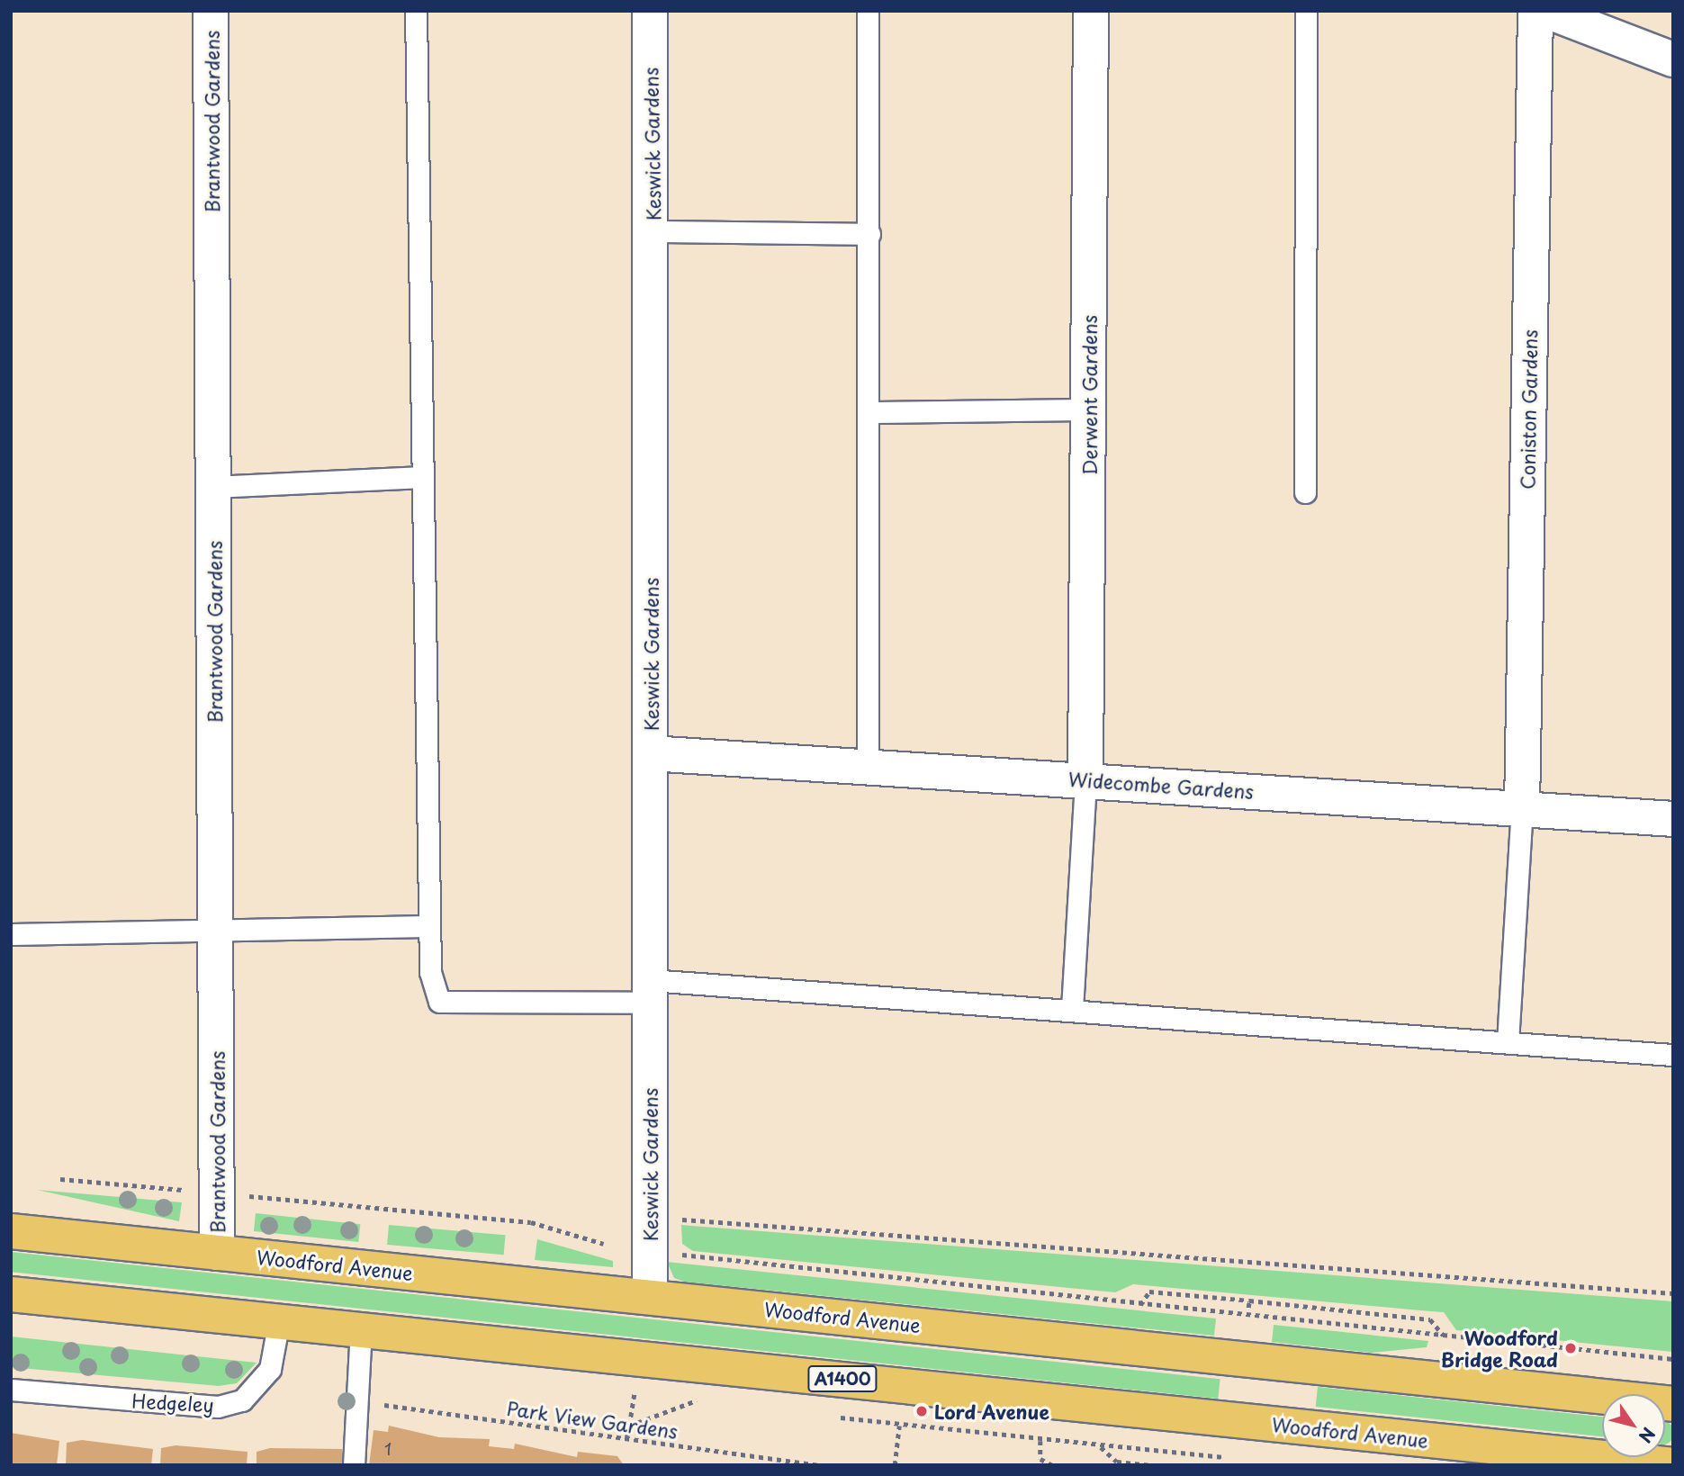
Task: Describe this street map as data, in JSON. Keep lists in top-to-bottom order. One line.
{"streets":{"highway":["Woodford Avenue","A1400"],"street":["Brantwood Gardens","Keswick Gardens","Derwent Gardens","Coniston Gardens","Widecombe Gardens"],"lane":["Hedgeley"],"path":["Park View Gardens"]},"crossings":[["Brantwood Gardens","Woodford Avenue"],["Keswick Gardens","Widecombe Gardens"],["Keswick Gardens","Woodford Avenue"],["Derwent Gardens","Widecombe Gardens"],["Coniston Gardens","Widecombe Gardens"],["Woodford Avenue","Hedgeley"]],"places":["Woodford Bridge Road","Lord Avenue"],"house_numbers":["1"],"north":"bottom right"}
